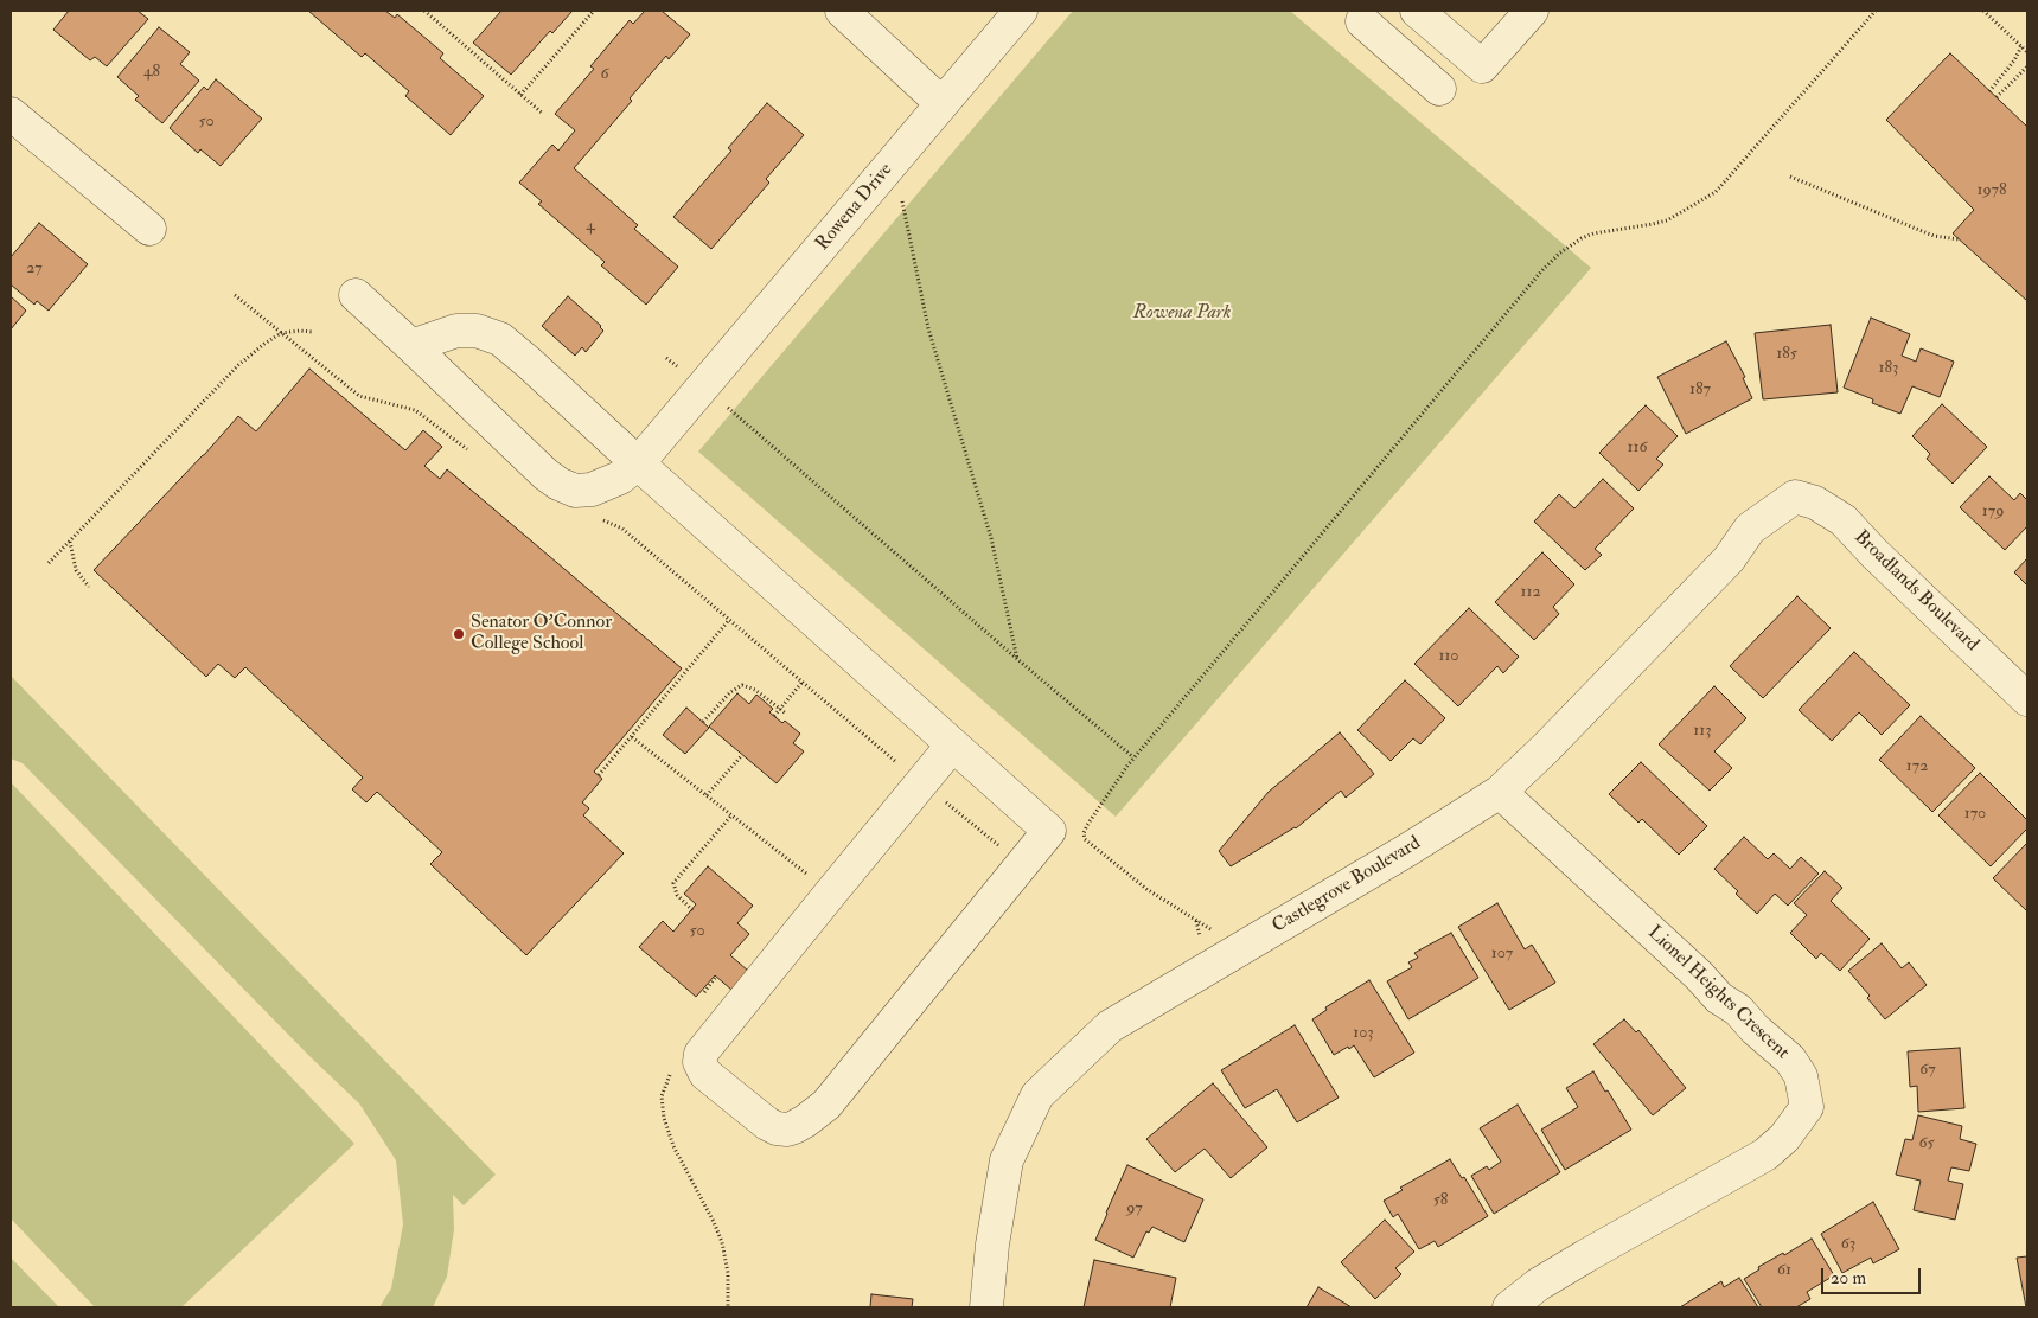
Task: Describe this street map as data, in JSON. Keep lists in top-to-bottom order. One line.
{"streets":{"street":["Rowena Drive","Broadlands Boulevard","Castlegrove Boulevard","Lionel Heights Crescent"]},"crossings":[["Broadlands Boulevard","Castlegrove Boulevard"],["Castlegrove Boulevard","Lionel Heights Crescent"]],"parks":["Rowena Park"],"places":["Senator O'Connor College School"],"house_numbers":["48","6","50","1978","4","27","185","183","187","116","179","112","110","113","172","170","50","107","103","67","65","58","97","63","61"],"scale_bar":"20 m"}
